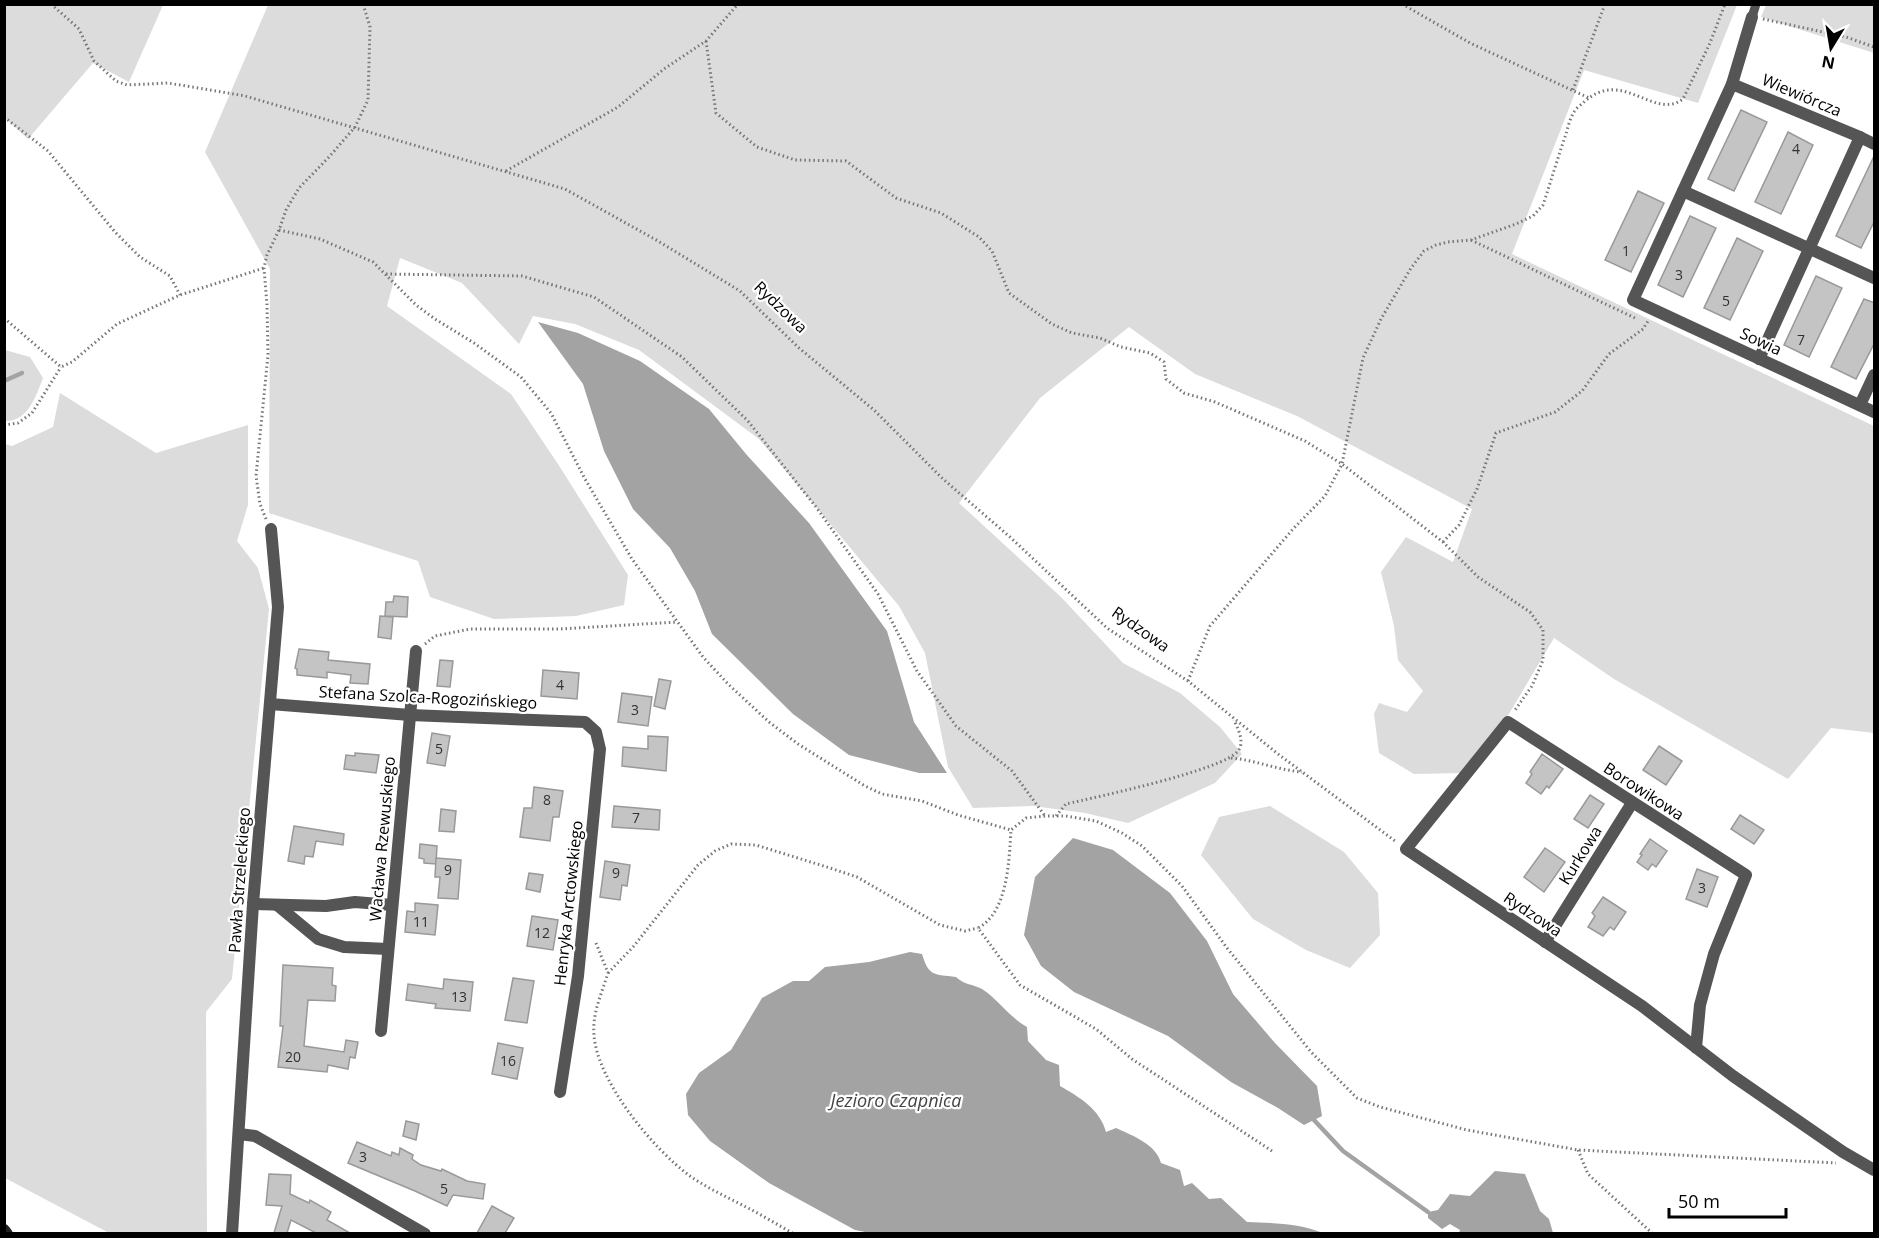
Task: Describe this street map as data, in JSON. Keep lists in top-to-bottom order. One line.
{"streets":{"street":["Wiewiórcza","Rydzowa","Sowia","Stefana Szolca-Rogozińskiego","Borowikowa","Wacława Rzewuskiego","Kurkowa","Pawła Strzeleckiego","Henryka Arctowskiego"]},"crossings":[["Rydzowa","Borowikowa"],["Rydzowa","Kurkowa"],["Stefana Szolca-Rogozińskiego","Wacława Rzewuskiego"],["Stefana Szolca-Rogozińskiego","Pawła Strzeleckiego"],["Stefana Szolca-Rogozińskiego","Henryka Arctowskiego"],["Borowikowa","Kurkowa"]],"water":["Jezioro Czapnica"],"house_numbers":["4","1","3","5","7","4","3","5","8","7","9","9","3","11","12","13","20","16","3","5"],"scale_bar":"50 m","north":"bottom"}
